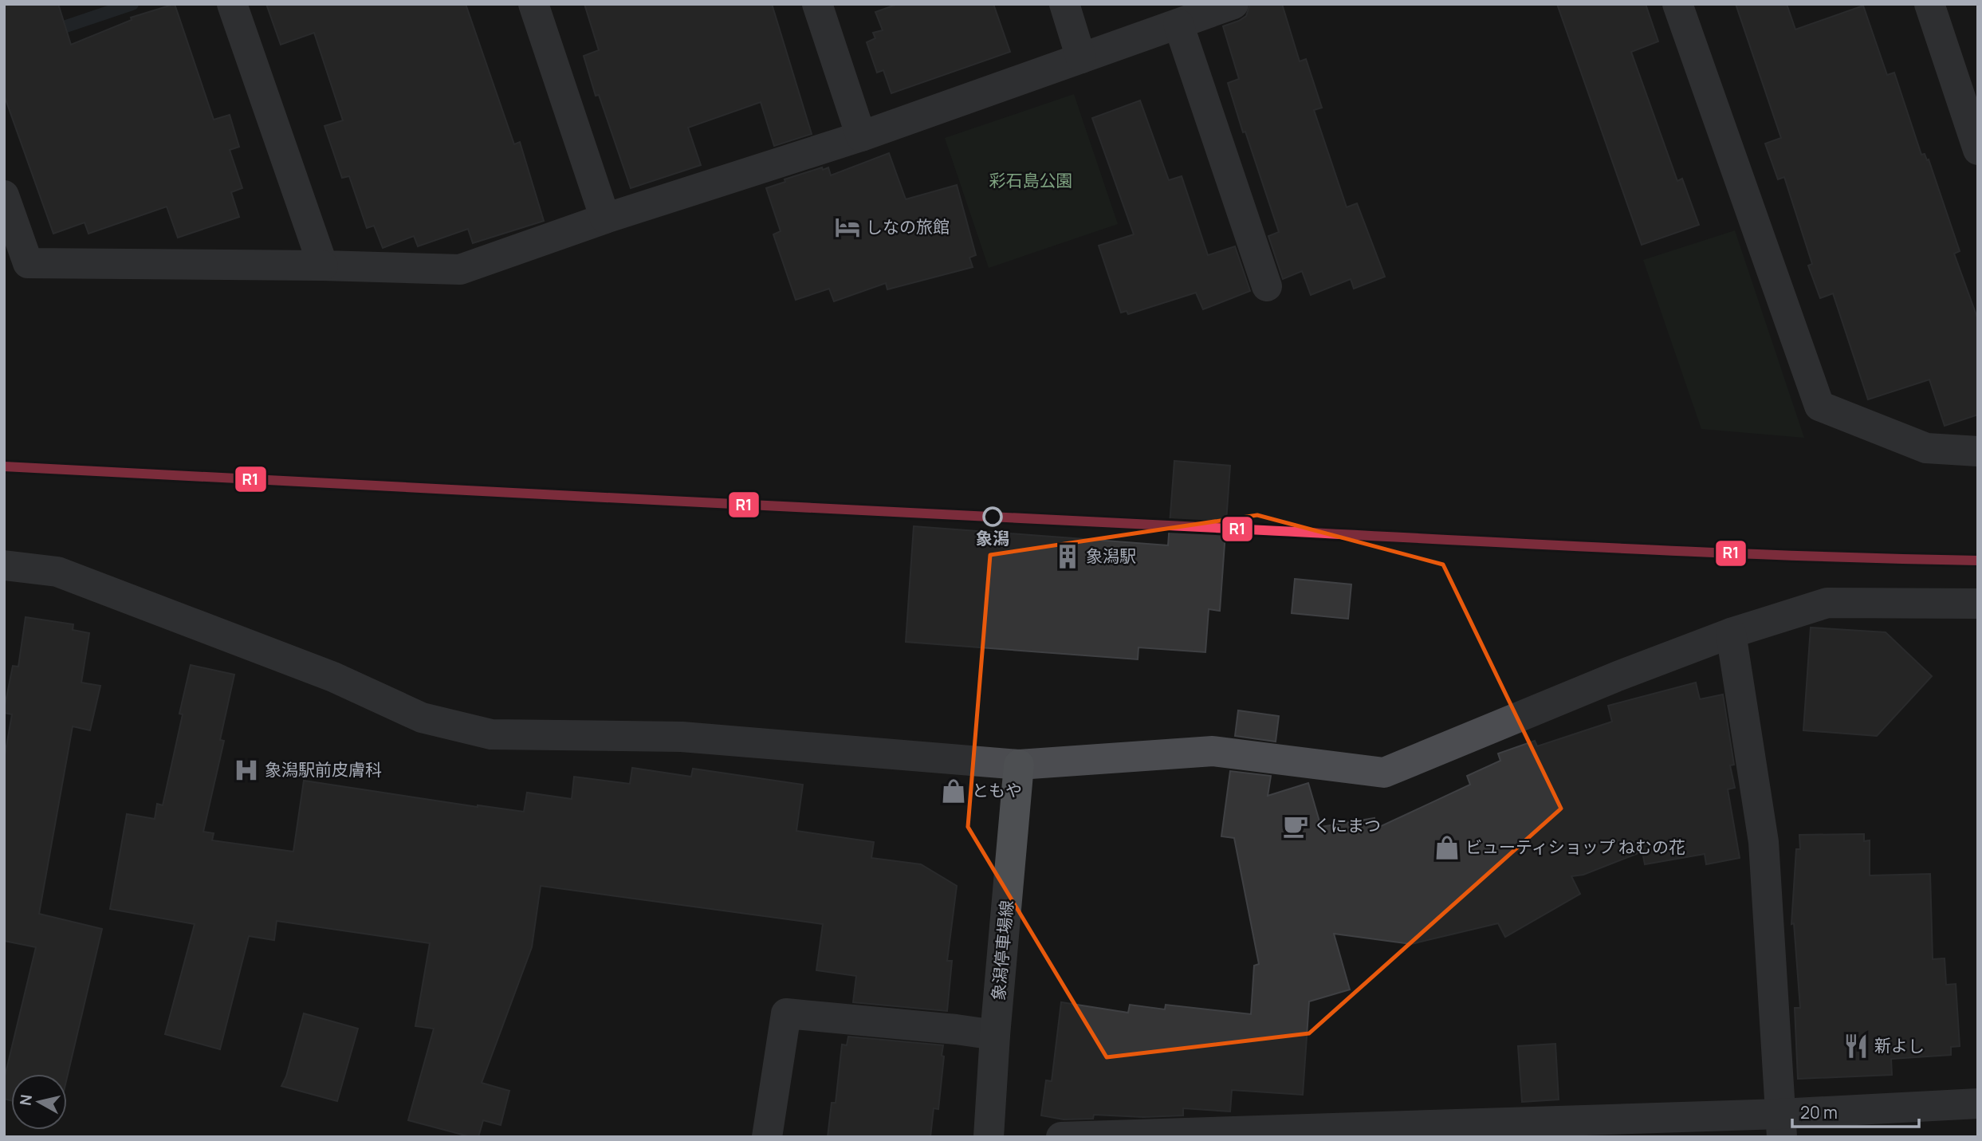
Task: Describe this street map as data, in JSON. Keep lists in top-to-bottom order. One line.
{"streets":{"main road":["象潟停車場線"]},"parks":["彩石島公園"],"places":{"hotel":["しなの旅館"],"other":["象潟"],"building":["象潟駅"],"hospital":["象潟駅前皮膚科"],"shop":["ともや","ビューティショップ ねむの花"],"cafe":["くにまつ"],"restaurant":["新よし"]},"lines":["transit line R1"],"scale_bar":"20 m","north":"left"}
